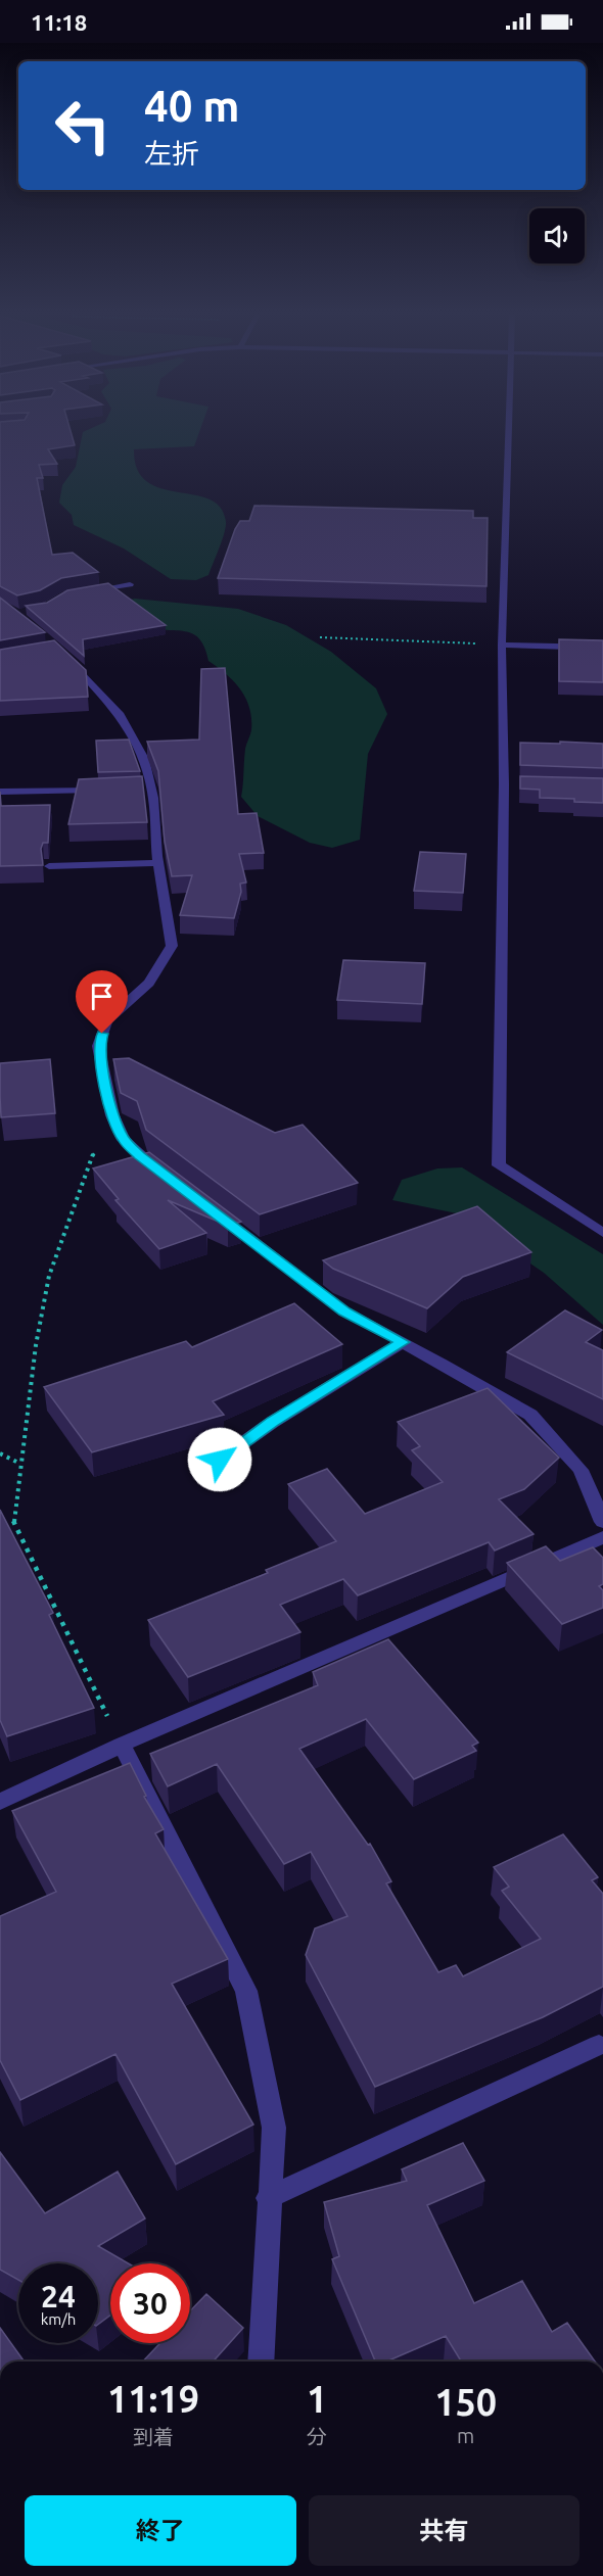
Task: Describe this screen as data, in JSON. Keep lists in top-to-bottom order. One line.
{"page":{"status":"11:18","turn":["40 m","左折"],"speed":"24 km/h","limit":"30","eta":["11:19","到着","1","分","150","m"],"buttons":["終了","共有"]}}
